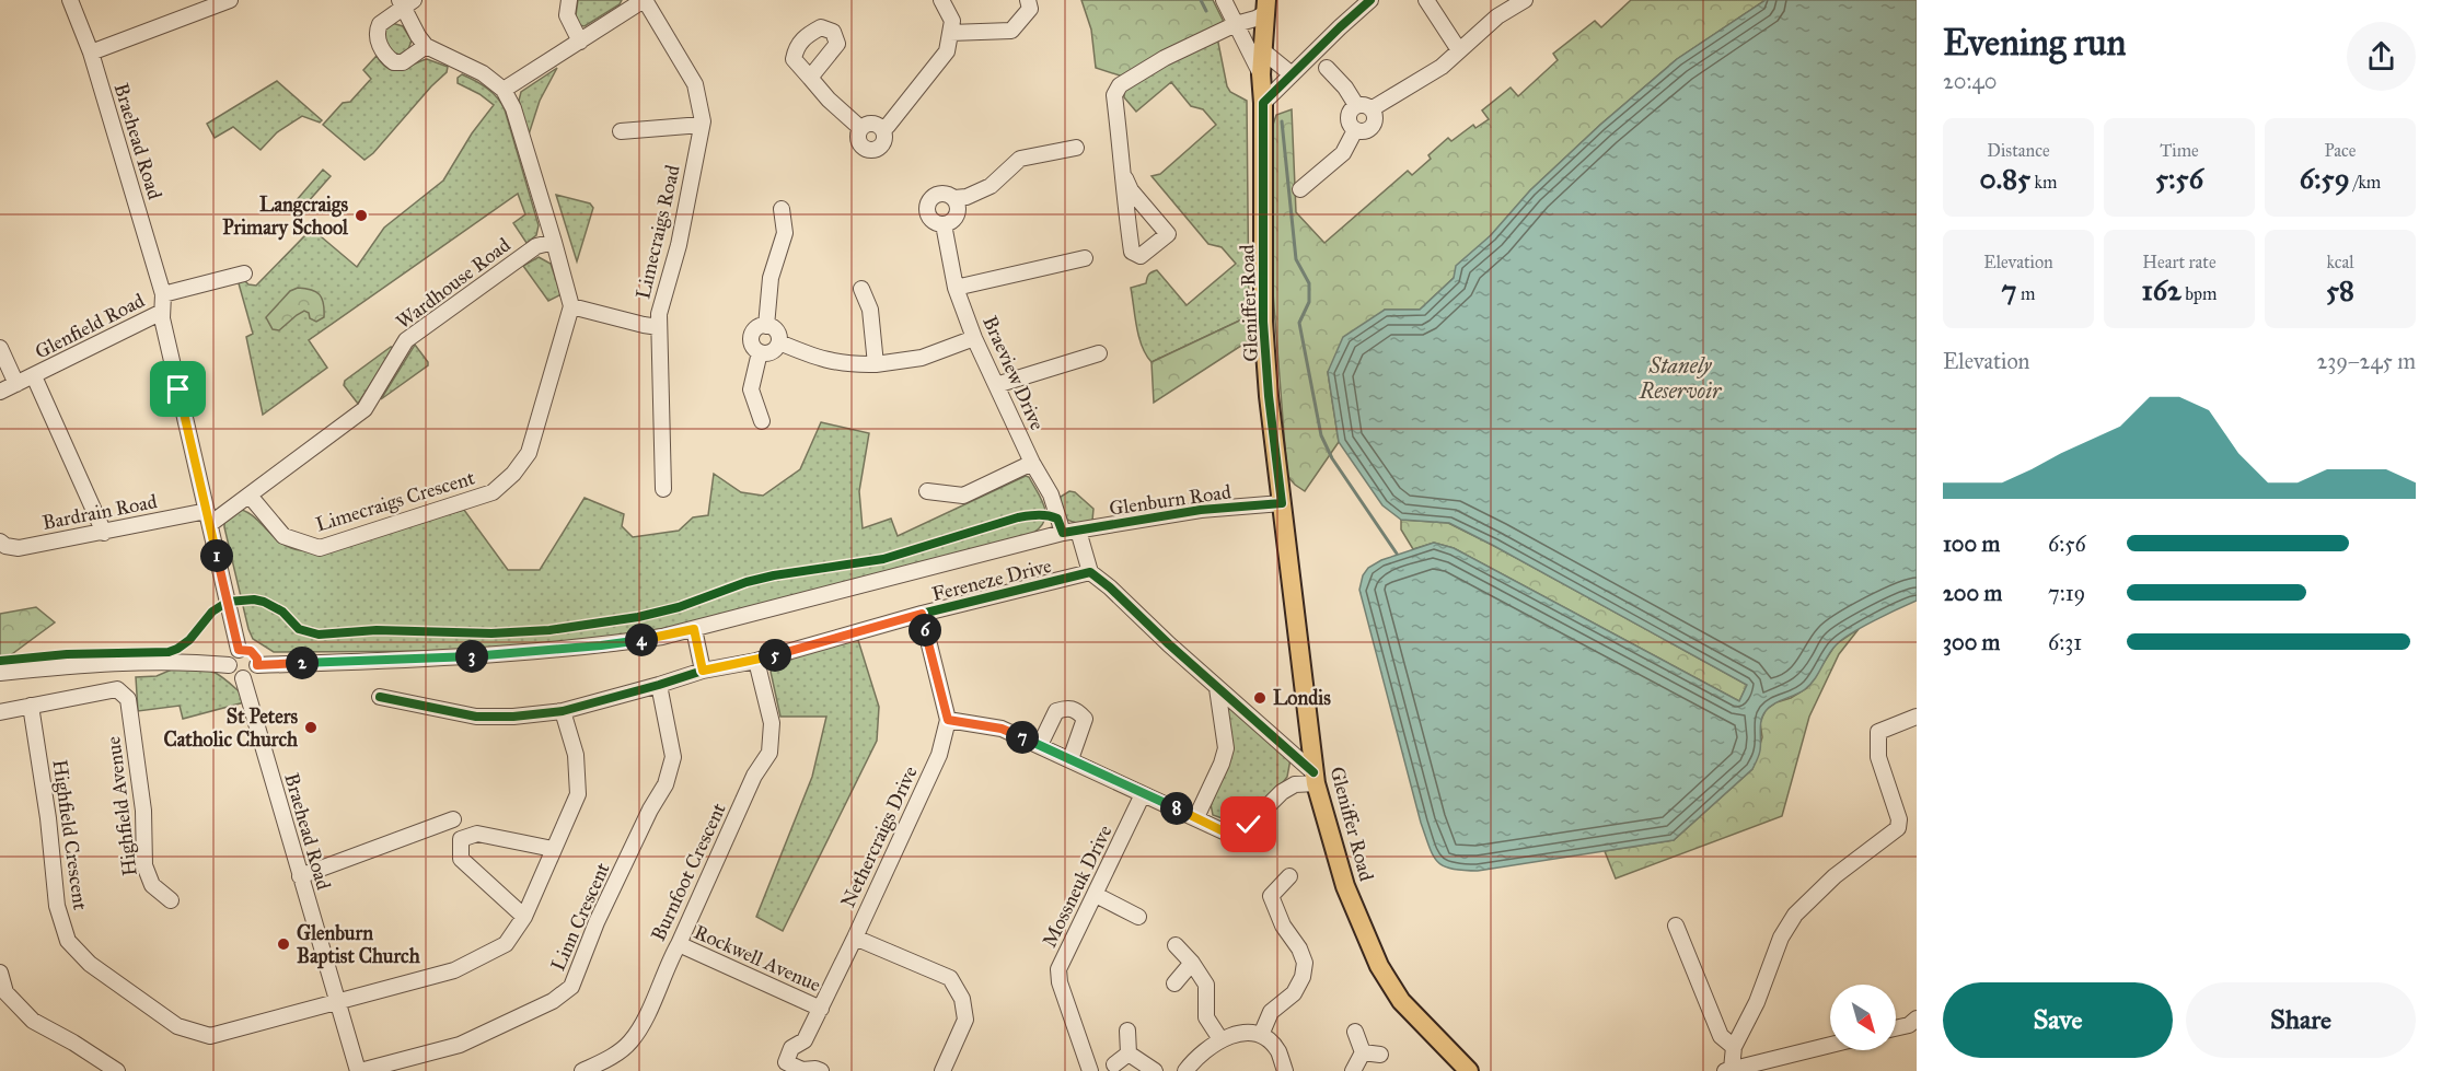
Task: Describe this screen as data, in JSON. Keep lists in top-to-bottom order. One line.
{"streets":{"main road":["Gleniffer Road"],"street":["Braehead Road","Limecraigs Road","Wardhouse Road","Glenfield Road","Braeview Drive","Glenburn Road","Limecraigs Crescent","Bardrain Road","Fereneze Drive","Highfield Avenue","Highfield Crescent","Nethercraigs Drive","Burnfoot Crescent","Mossneuk Drive","Linn Crescent","Rockwell Avenue"]},"crossings":[["Braehead Road","Wardhouse Road"],["Braehead Road","Glenfield Road"],["Braehead Road","Glenburn Road"],["Braehead Road","Bardrain Road"],["Braehead Road","Highfield Crescent"],["Braehead Road","Linn Crescent"],["Wardhouse Road","Limecraigs Crescent"],["Wardhouse Road","Bardrain Road"],["Gleniffer Road","Glenburn Road"],["Braeview Drive","Glenburn Road"],["Fereneze Drive","Highfield Crescent"],["Fereneze Drive","Nethercraigs Drive"],["Fereneze Drive","Burnfoot Crescent"],["Fereneze Drive","Linn Crescent"],["Highfield Avenue","Highfield Crescent"],["Nethercraigs Drive","Rockwell Avenue"],["Burnfoot Crescent","Rockwell Avenue"]],"water":["Stanely Reservoir"],"places":["Langcraigs Primary School","Londis","St Peters Catholic Church","Glenburn Baptist Church"],"north":"bottom right","page":{"heading":["Evening run","20:40"],"stats":[["Distance","0.85 km"],["Time","5:56"],["Pace","6:59 /km"],["Elevation","7 m"],["Heart rate","162 bpm"],["kcal","58"]],"chart":["Elevation","239–245 m"],"list":[{"name":"100 m","note":"6:56"},{"name":"200 m","note":"7:19"},{"name":"300 m","note":"6:31"}],"pins":["1","6","4","5","3","2","7","8"],"buttons":["Save","Share"]}}
